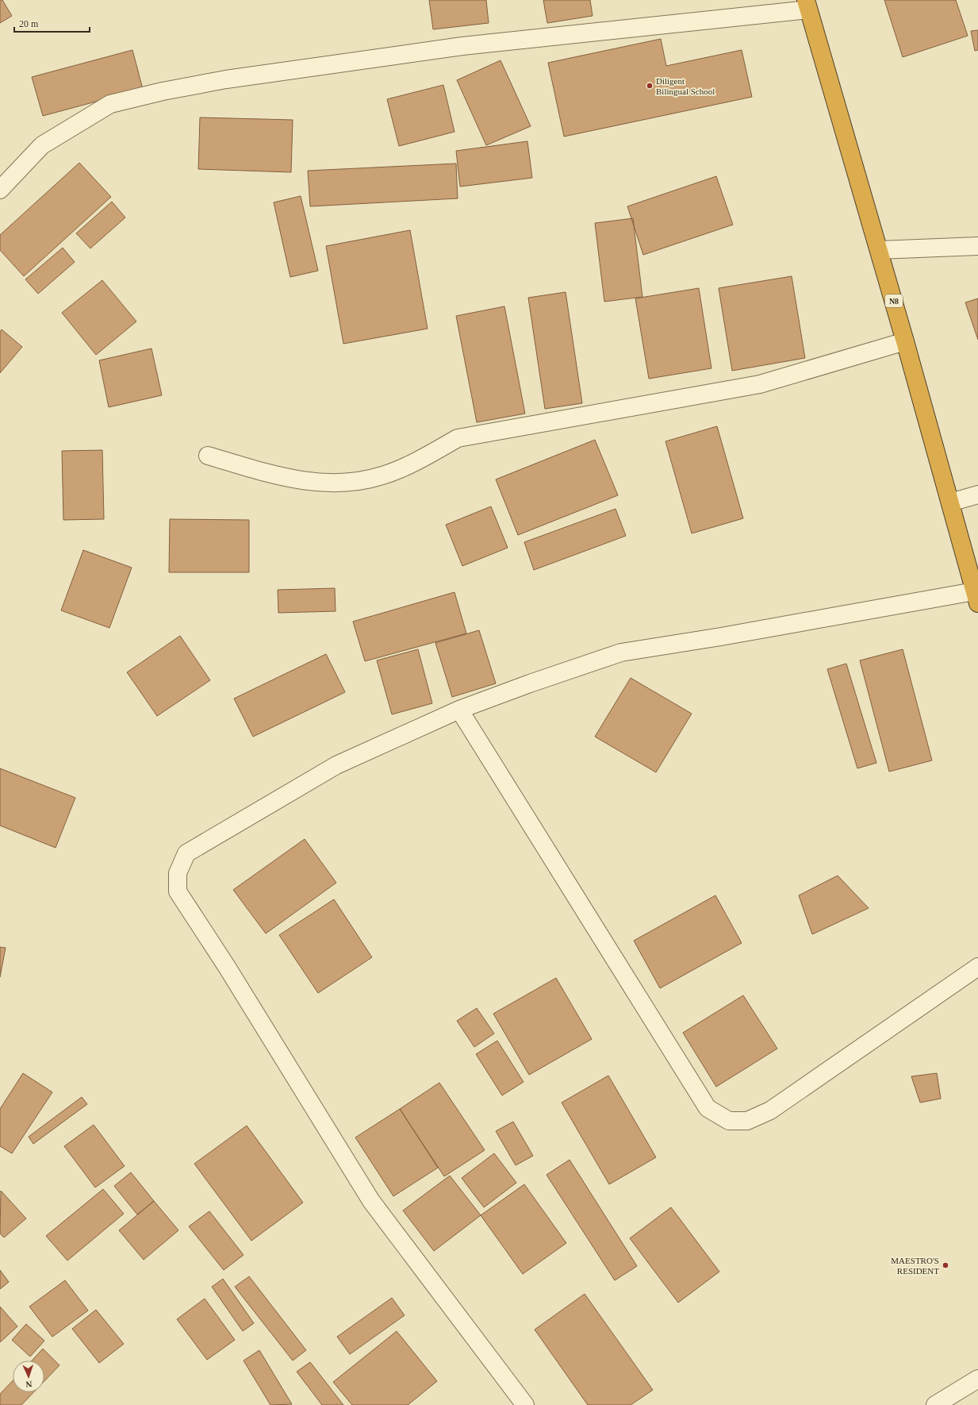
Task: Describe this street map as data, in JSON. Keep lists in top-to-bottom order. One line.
{"streets":{"highway":["N8"]},"places":["Diligent Bilingual School","MAESTRO'S RESIDENT"],"scale_bar":"20 m","north":"bottom"}
